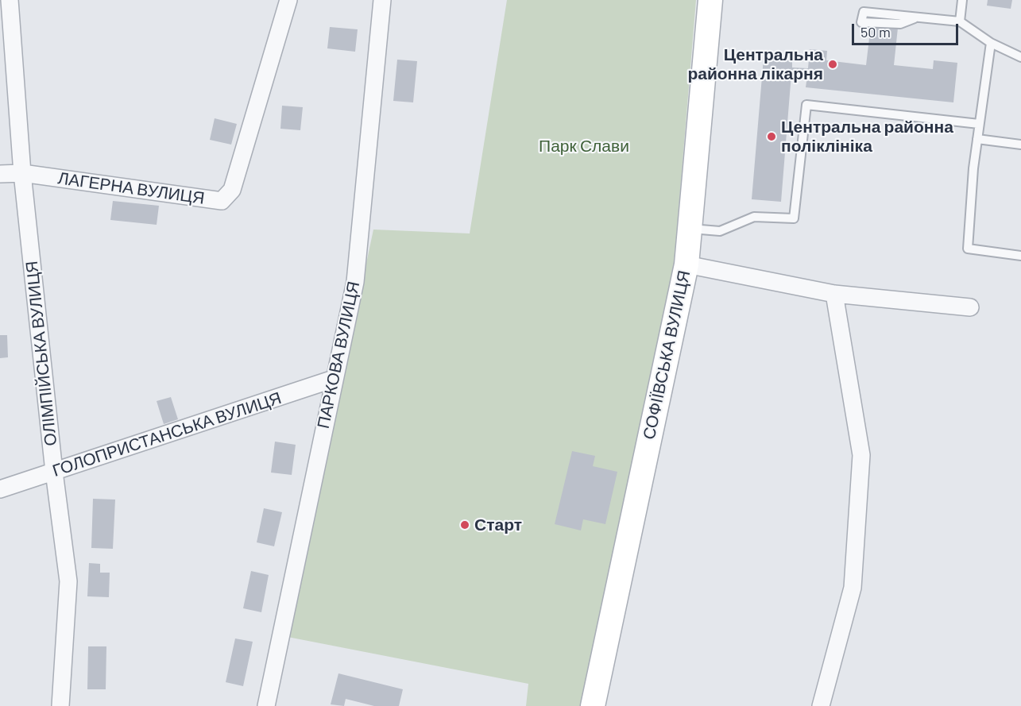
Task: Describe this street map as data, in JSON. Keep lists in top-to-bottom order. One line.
{"streets":{"street":["ЛАГЕРНА ВУЛИЦЯ","ОЛІМПІЙСЬКА ВУЛИЦЯ","ПАРКОВА ВУЛИЦЯ","СОФІЇВСЬКА ВУЛИЦЯ","ГОЛОПРИСТАНСЬКА ВУЛИЦЯ"]},"crossings":[["ЛАГЕРНА ВУЛИЦЯ","ОЛІМПІЙСЬКА ВУЛИЦЯ"],["ОЛІМПІЙСЬКА ВУЛИЦЯ","ГОЛОПРИСТАНСЬКА ВУЛИЦЯ"],["ПАРКОВА ВУЛИЦЯ","ГОЛОПРИСТАНСЬКА ВУЛИЦЯ"]],"parks":["Парк Слави"],"places":["Центральна районна лікарня","Центральна районна поліклініка","Старт"],"scale_bar":"50 m"}
